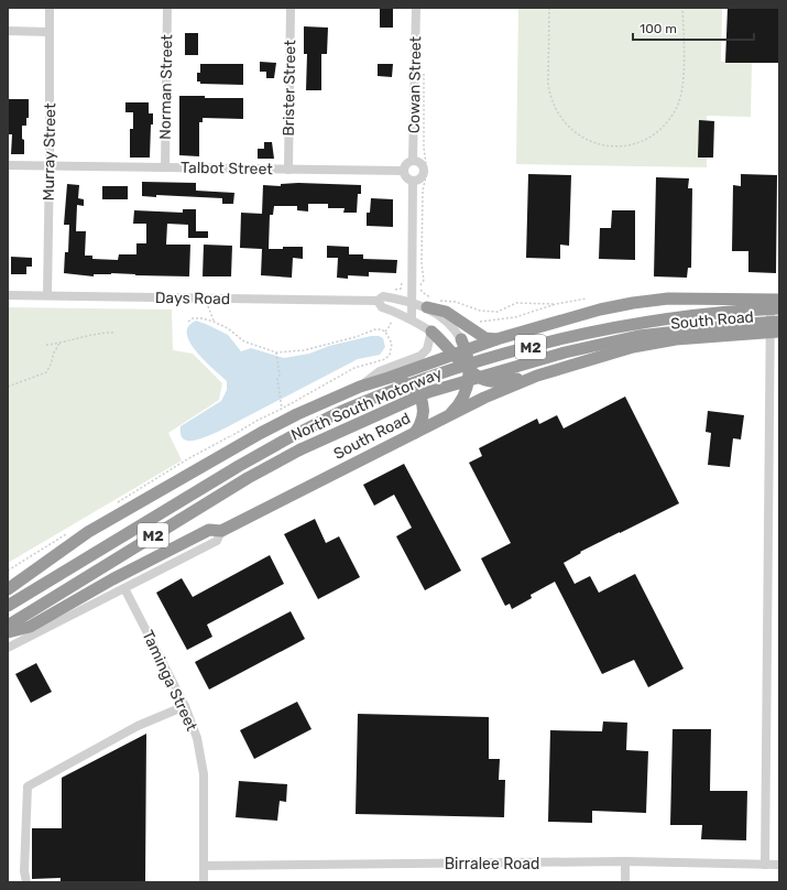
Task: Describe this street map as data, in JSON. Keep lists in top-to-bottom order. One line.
{"streets":{"highway":["South Road","M2","North South Motorway"],"street":["Cowan Street","Norman Street","Brister Street","Murray Street","Talbot Street","Days Road","Taminga Street","Birralee Road"]},"crossings":[["Cowan Street","Talbot Street"],["Norman Street","Talbot Street"],["Brister Street","Talbot Street"],["Murray Street","Talbot Street"],["Murray Street","Days Road"],["Days Road","South Road"],["South Road","North South Motorway"],["South Road","Taminga Street"],["Taminga Street","Birralee Road"]],"scale_bar":"100 m"}
